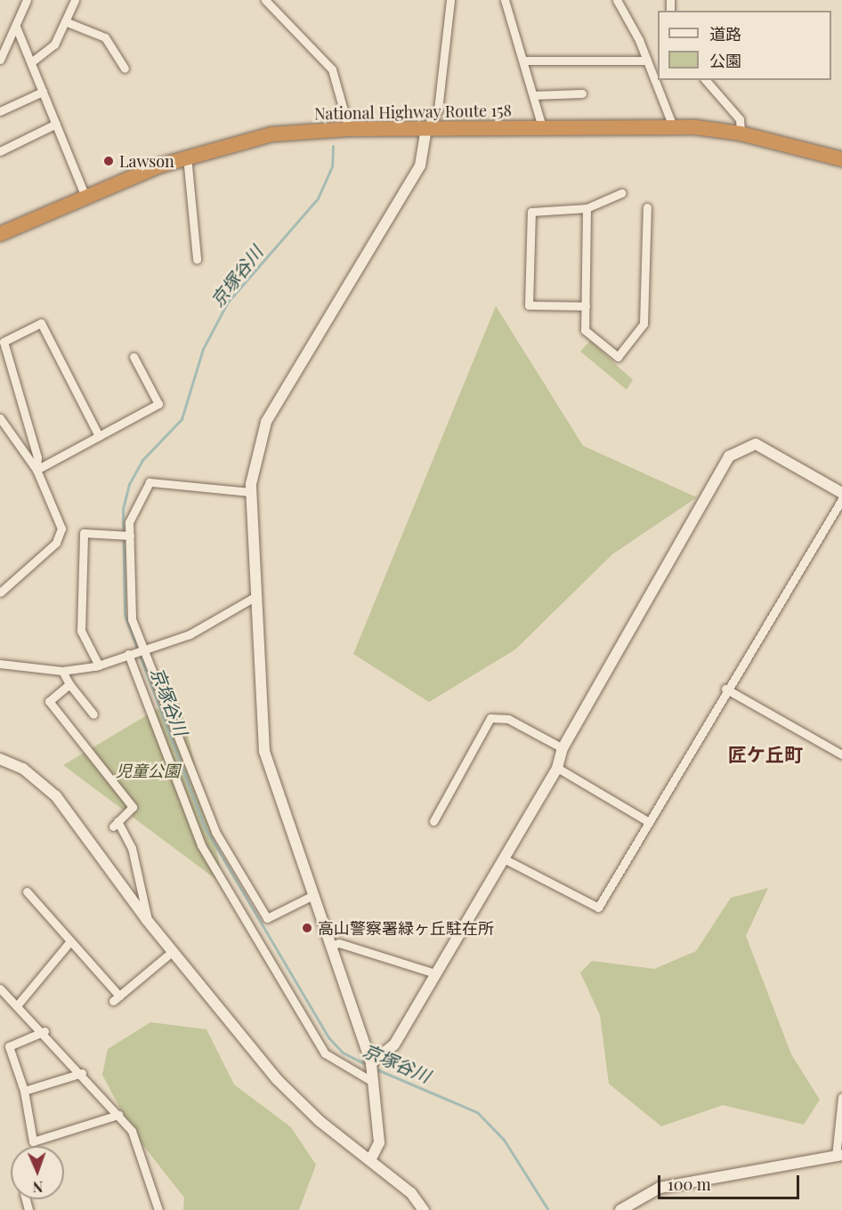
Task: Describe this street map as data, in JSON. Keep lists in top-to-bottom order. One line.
{"streets":{"highway":["National Highway Route 158"]},"districts":["匠ケ丘町"],"water":["京塚谷川"],"parks":["児童公園"],"places":["Lawson","高山警察署緑ヶ丘駐在所"],"legend":["道路","公園"],"scale_bar":"100 m","north":"bottom"}
